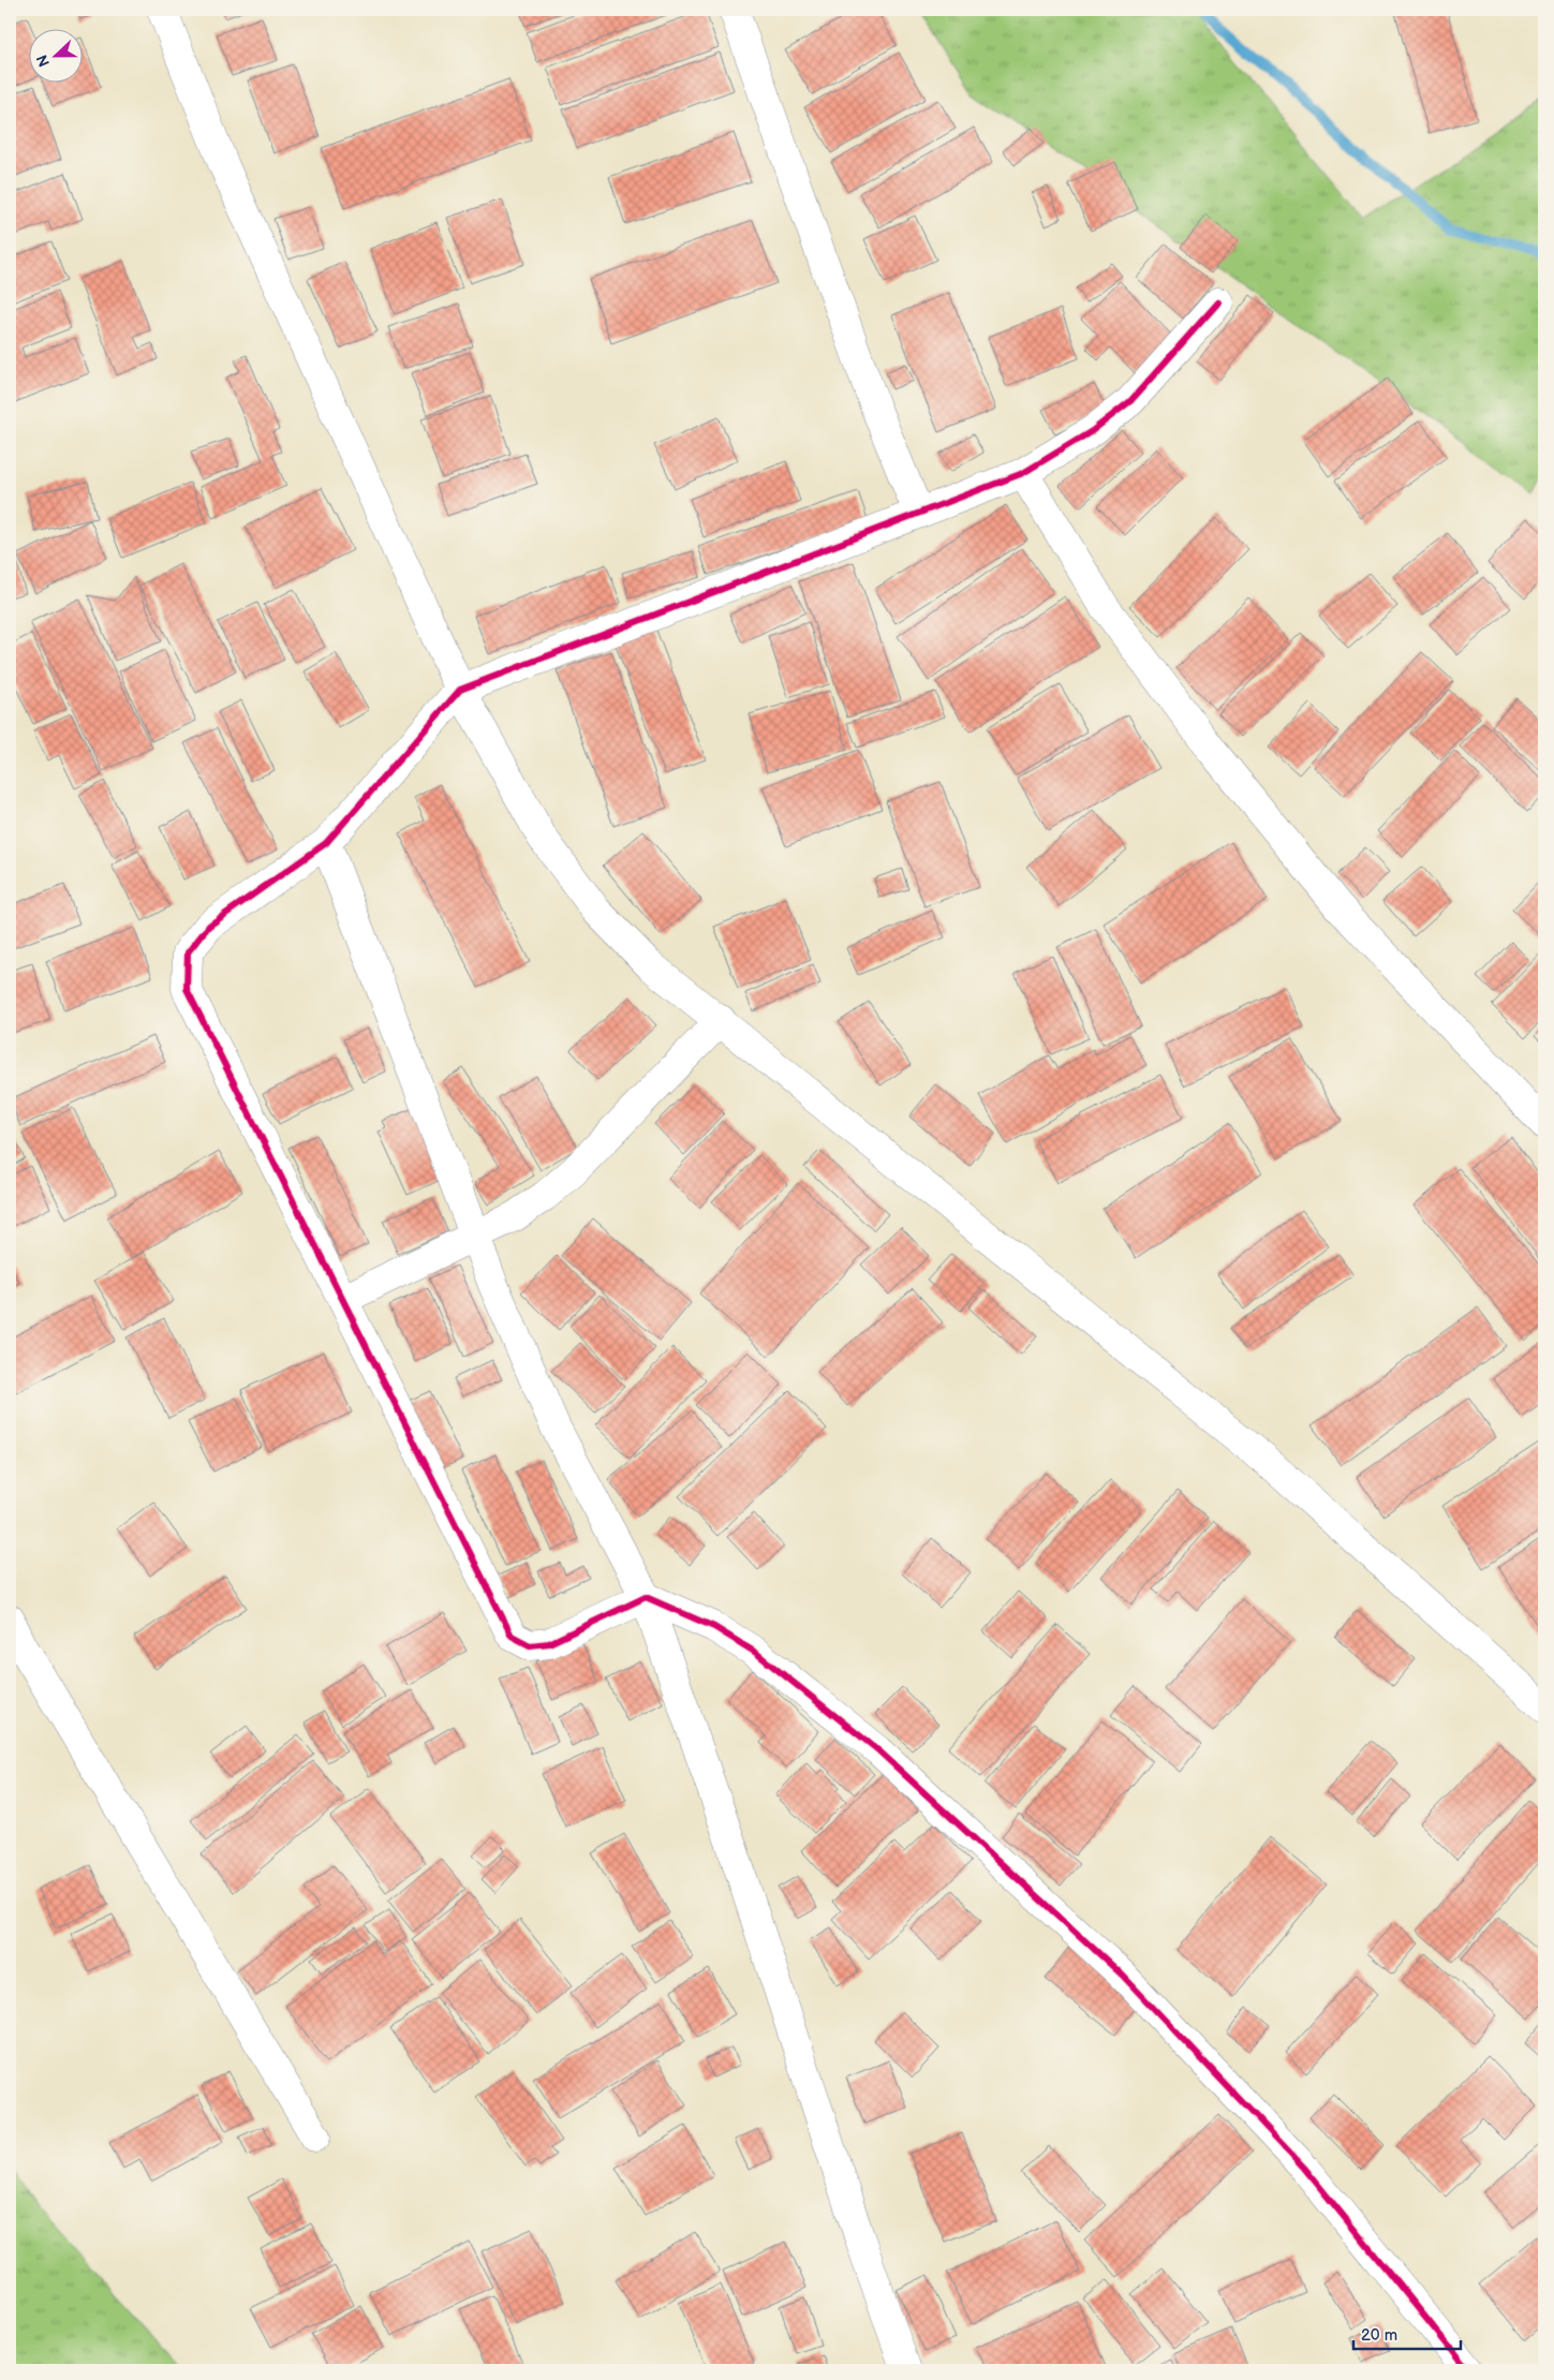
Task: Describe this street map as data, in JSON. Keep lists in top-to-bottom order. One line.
{"scale_bar":"20 m","north":"left"}
